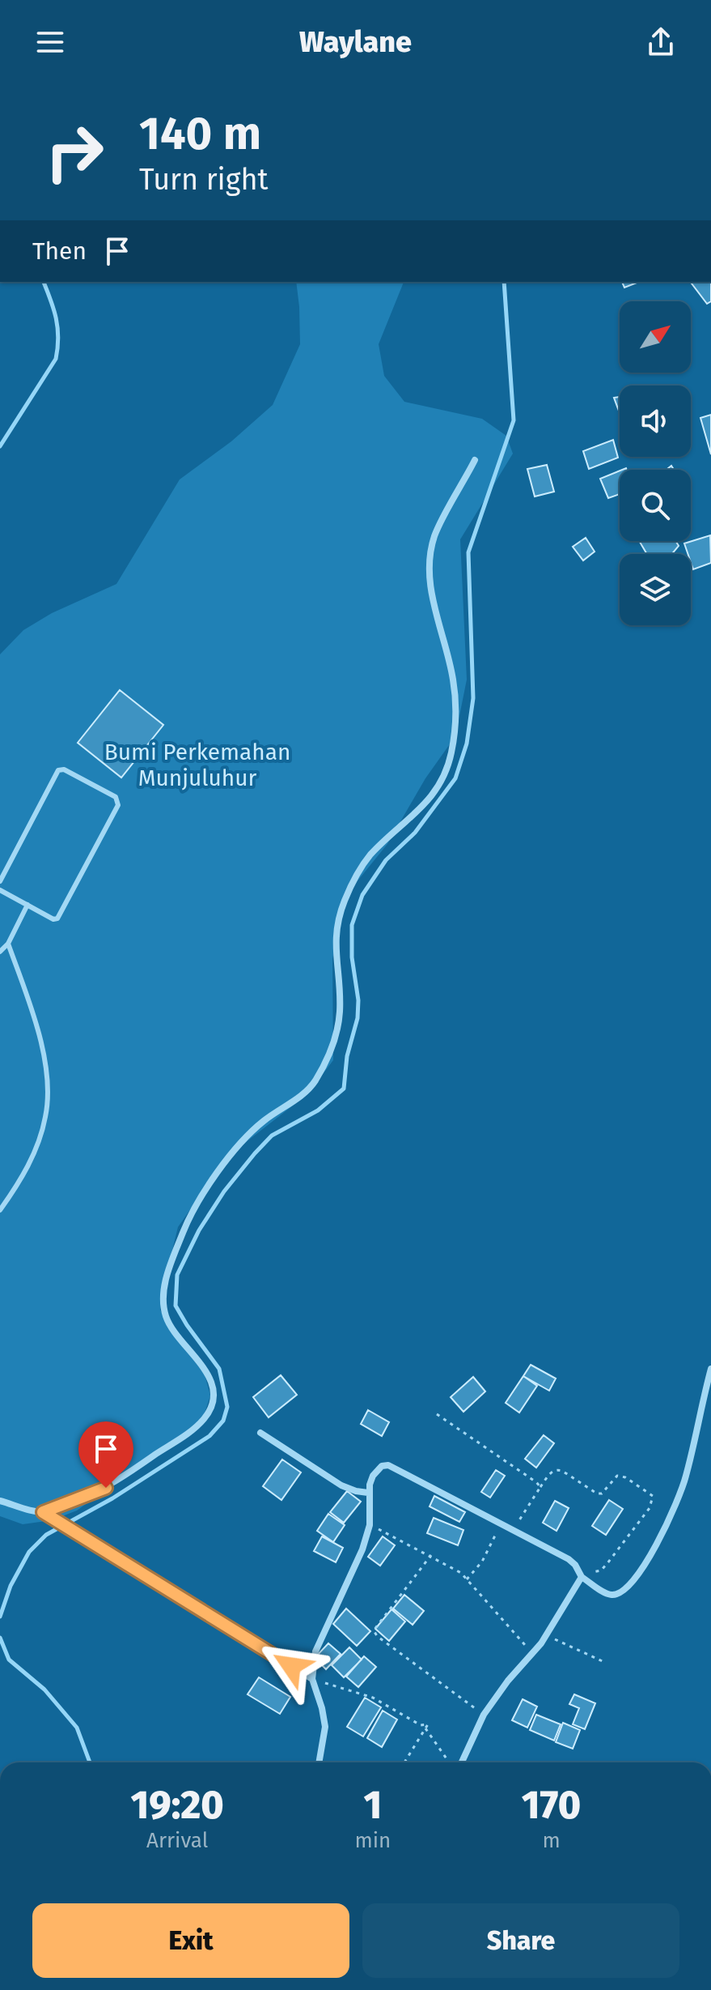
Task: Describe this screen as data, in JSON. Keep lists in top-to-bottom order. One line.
{"parks":["Bumi Perkemahan Munjuluhur"],"north":"top right","page":{"header":"Waylane","turn":["140 m","Turn right"],"then":"Then","eta":["19:20","Arrival","1","min","170","m"],"buttons":["Exit","Share"]}}
